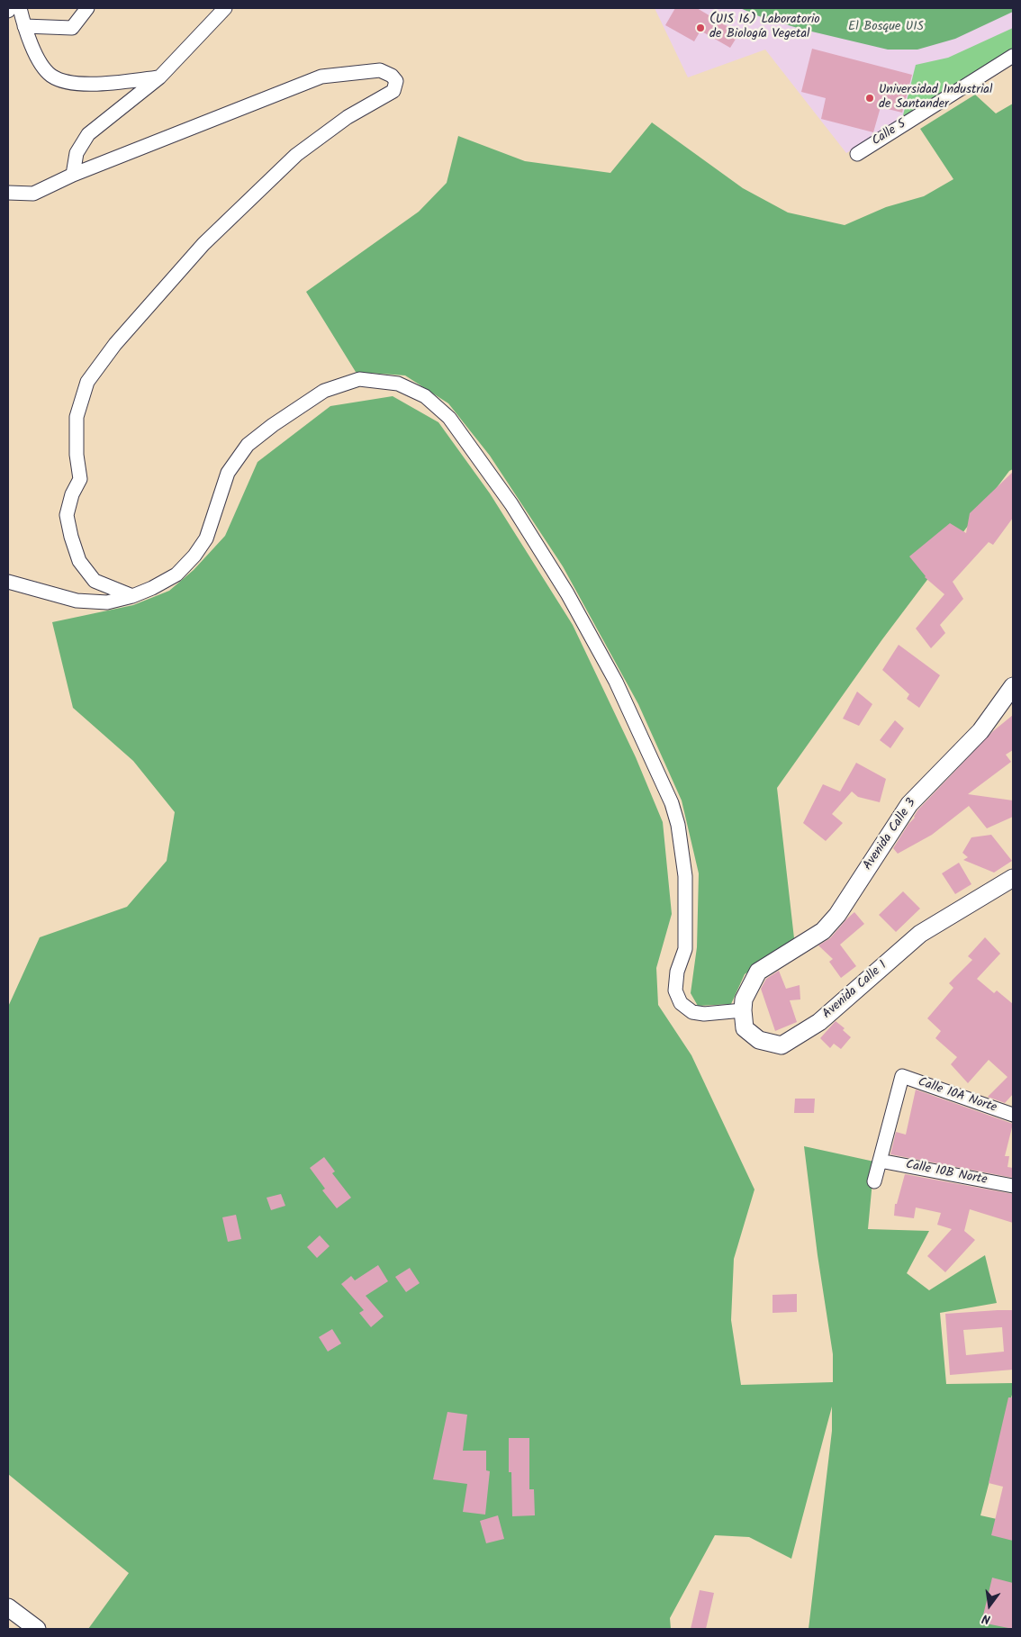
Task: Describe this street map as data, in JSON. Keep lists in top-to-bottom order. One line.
{"streets":{"street":["Calle 5","Avenida Calle 3","Avenida Calle 1","Calle 10A Norte","Calle 10B Norte"]},"crossings":[["Avenida Calle 3","Avenida Calle 1"],["Calle 10A Norte","Calle 10B Norte"]],"parks":["El Bosque UIS"],"places":["(UIS 16) Laboratorio de Biología Vegetal","Universidad Industrial de Santander"],"north":"bottom"}
